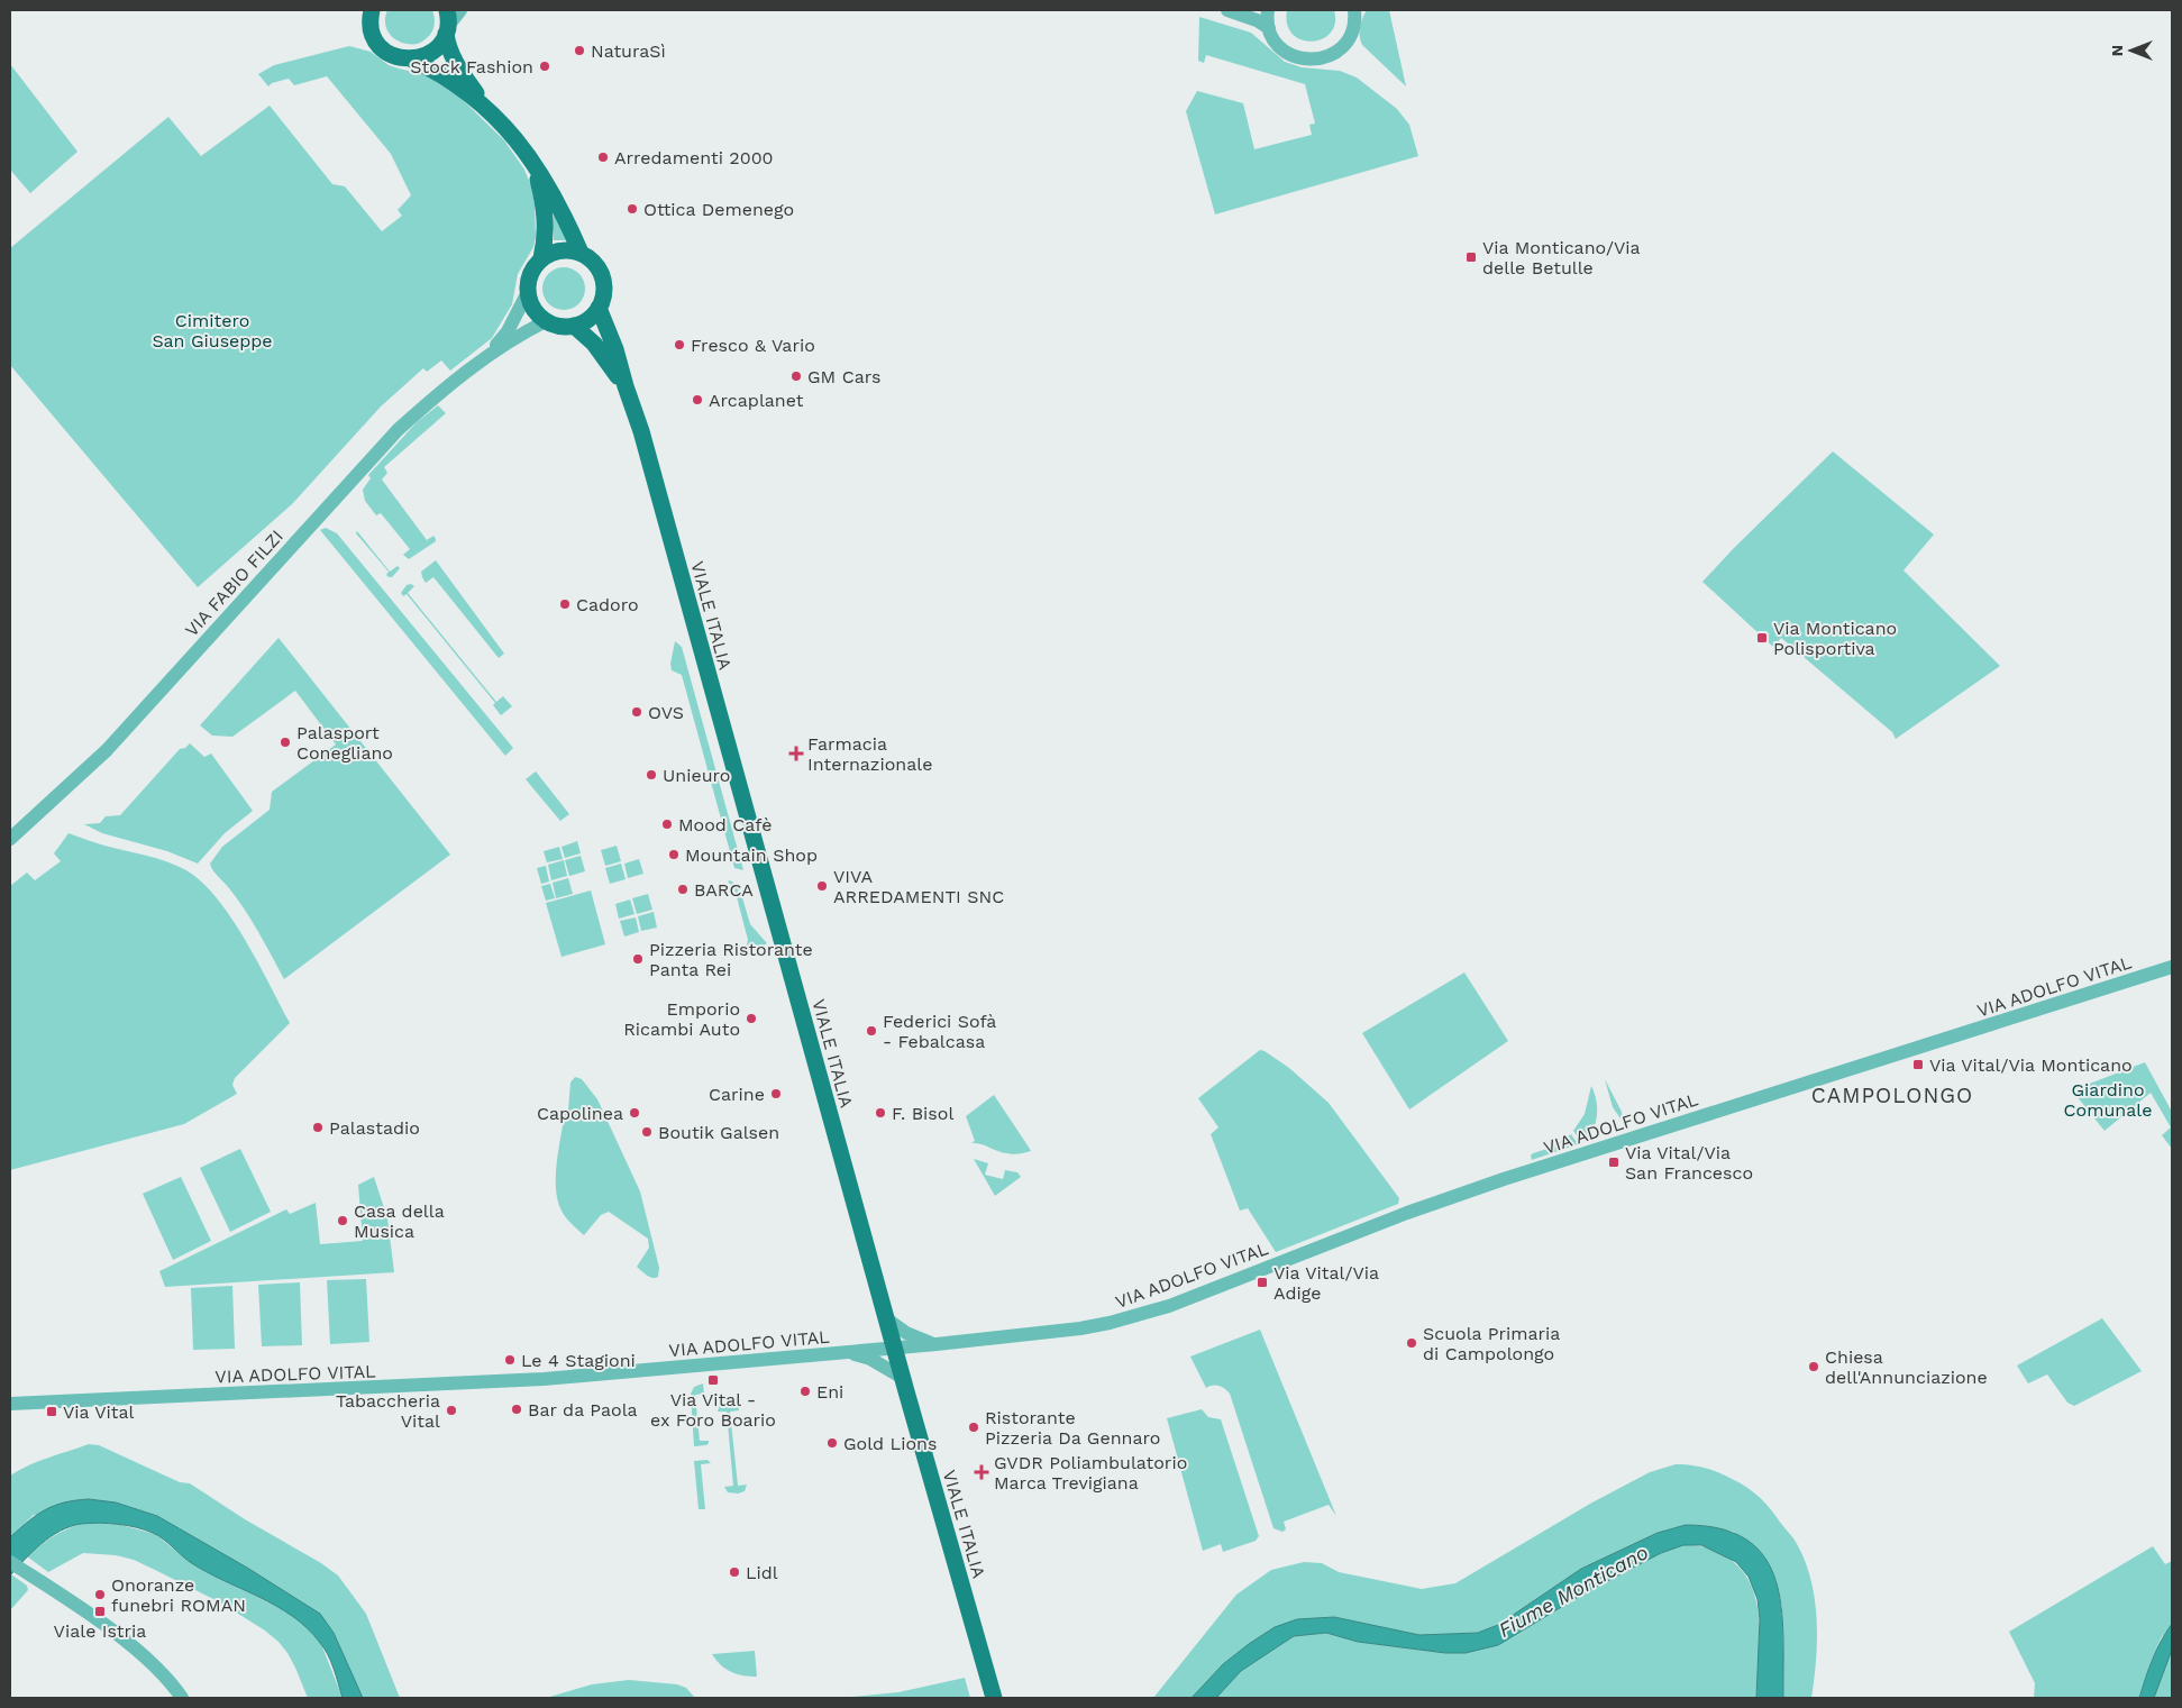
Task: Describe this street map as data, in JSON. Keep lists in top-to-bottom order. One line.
{"streets":{"main road":["VIALE ITALIA"],"street":["VIA FABIO FILZI","VIA ADOLFO VITAL"]},"crossings":[["VIA FABIO FILZI","VIALE ITALIA"],["VIALE ITALIA","VIA ADOLFO VITAL"]],"districts":["CAMPOLONGO"],"water":["Fiume Monticano"],"parks":["Cimitero San Giuseppe","Giardino Comunale"],"places":{"other":["NaturaSì","Stock Fashion","Arredamenti 2000","Ottica Demenego","Fresco & Vario","GM Cars","Arcaplanet","Cadoro","OVS","Palasport Conegliano","Unieuro","Mood Cafè","Mountain Shop","VIVA ARREDAMENTI SNC","BARCA","Pizzeria Ristorante Panta Rei","Emporio Ricambi Auto","Federici Sofà - Febalcasa","Carine","Capolinea","F. Bisol","Palastadio","Boutik Galsen","Casa della Musica","Scuola Primaria di Campolongo","Le 4 Stagioni","Chiesa dell'Annunciazione","Eni","Bar da Paola","Tabaccheria Vital","Ristorante Pizzeria Da Gennaro","Gold Lions","Lidl","Onoranze funebri ROMAN"],"transit":["Via Monticano/Via delle Betulle","Via Monticano Polisportiva","Via Vital/Via Monticano","Via Vital/Via San Francesco","Via Vital/Via Adige","Via Vital - ex Foro Boario","Via Vital","Viale Istria"],"health":["Farmacia Internazionale","GVDR Poliambulatorio Marca Trevigiana"]},"north":"left"}
